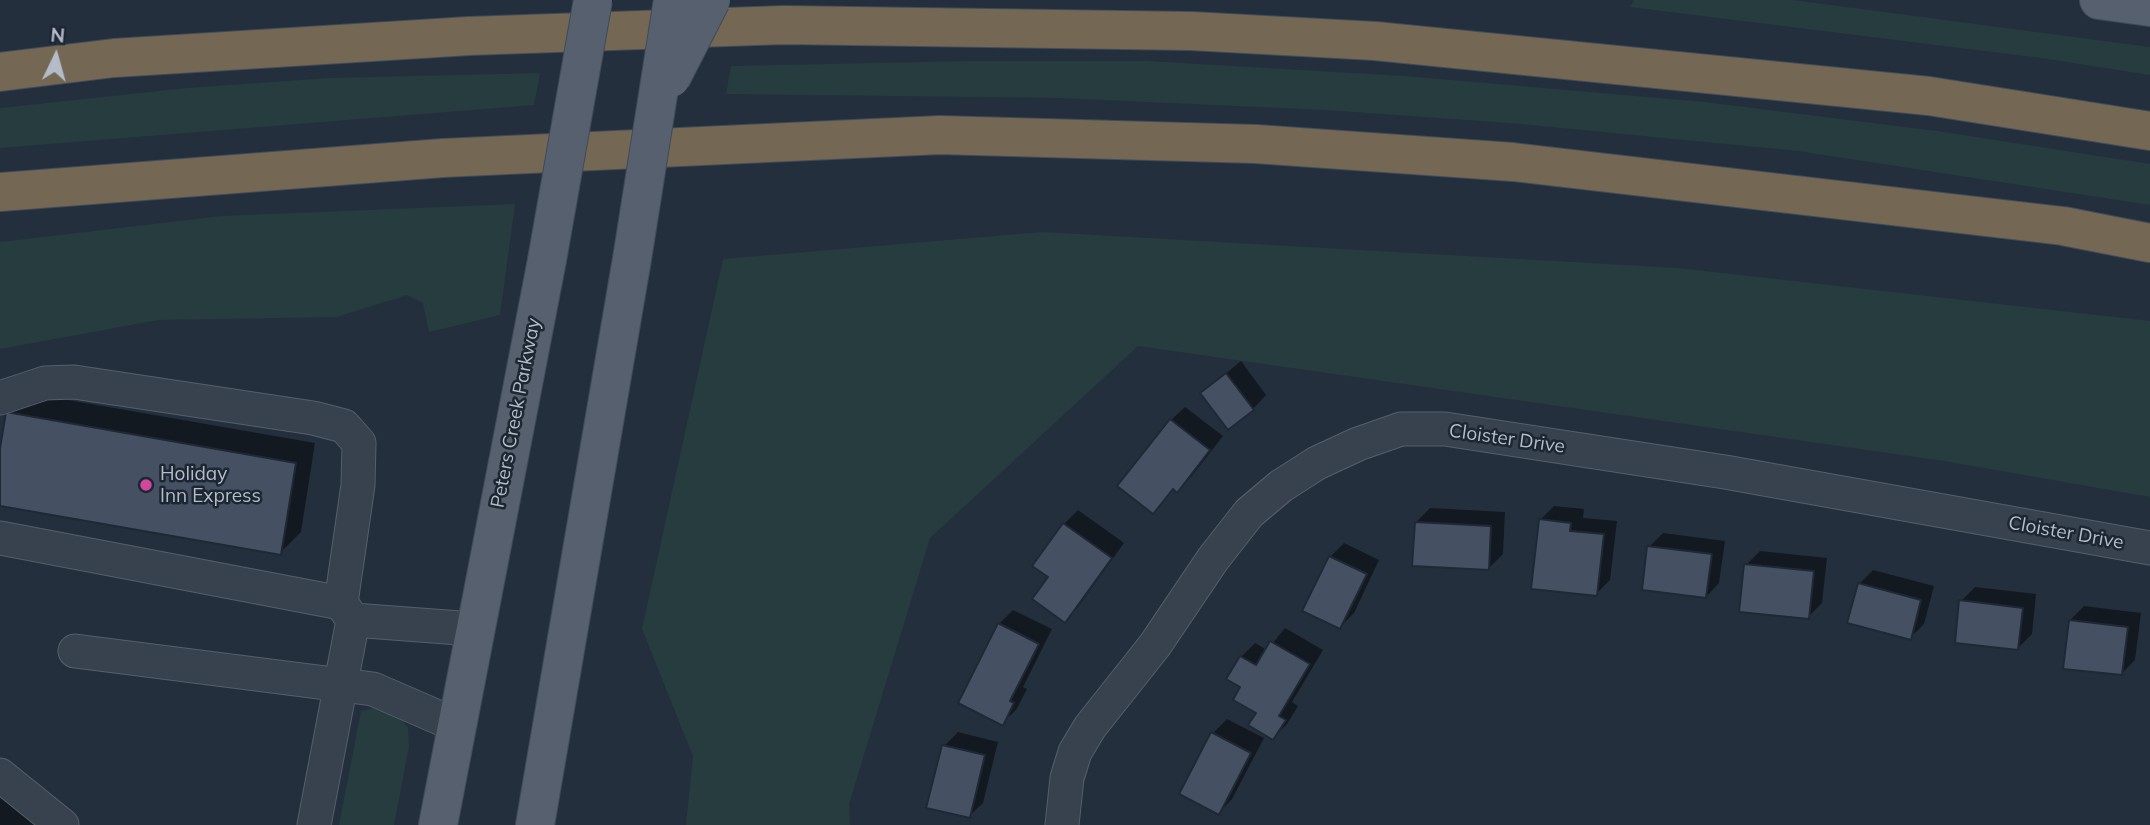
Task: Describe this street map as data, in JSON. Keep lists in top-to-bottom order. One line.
{"streets":{"main road":["Peters Creek Parkway"],"street":["Cloister Drive"]},"places":["Holiday Inn Express"],"north":"top"}
